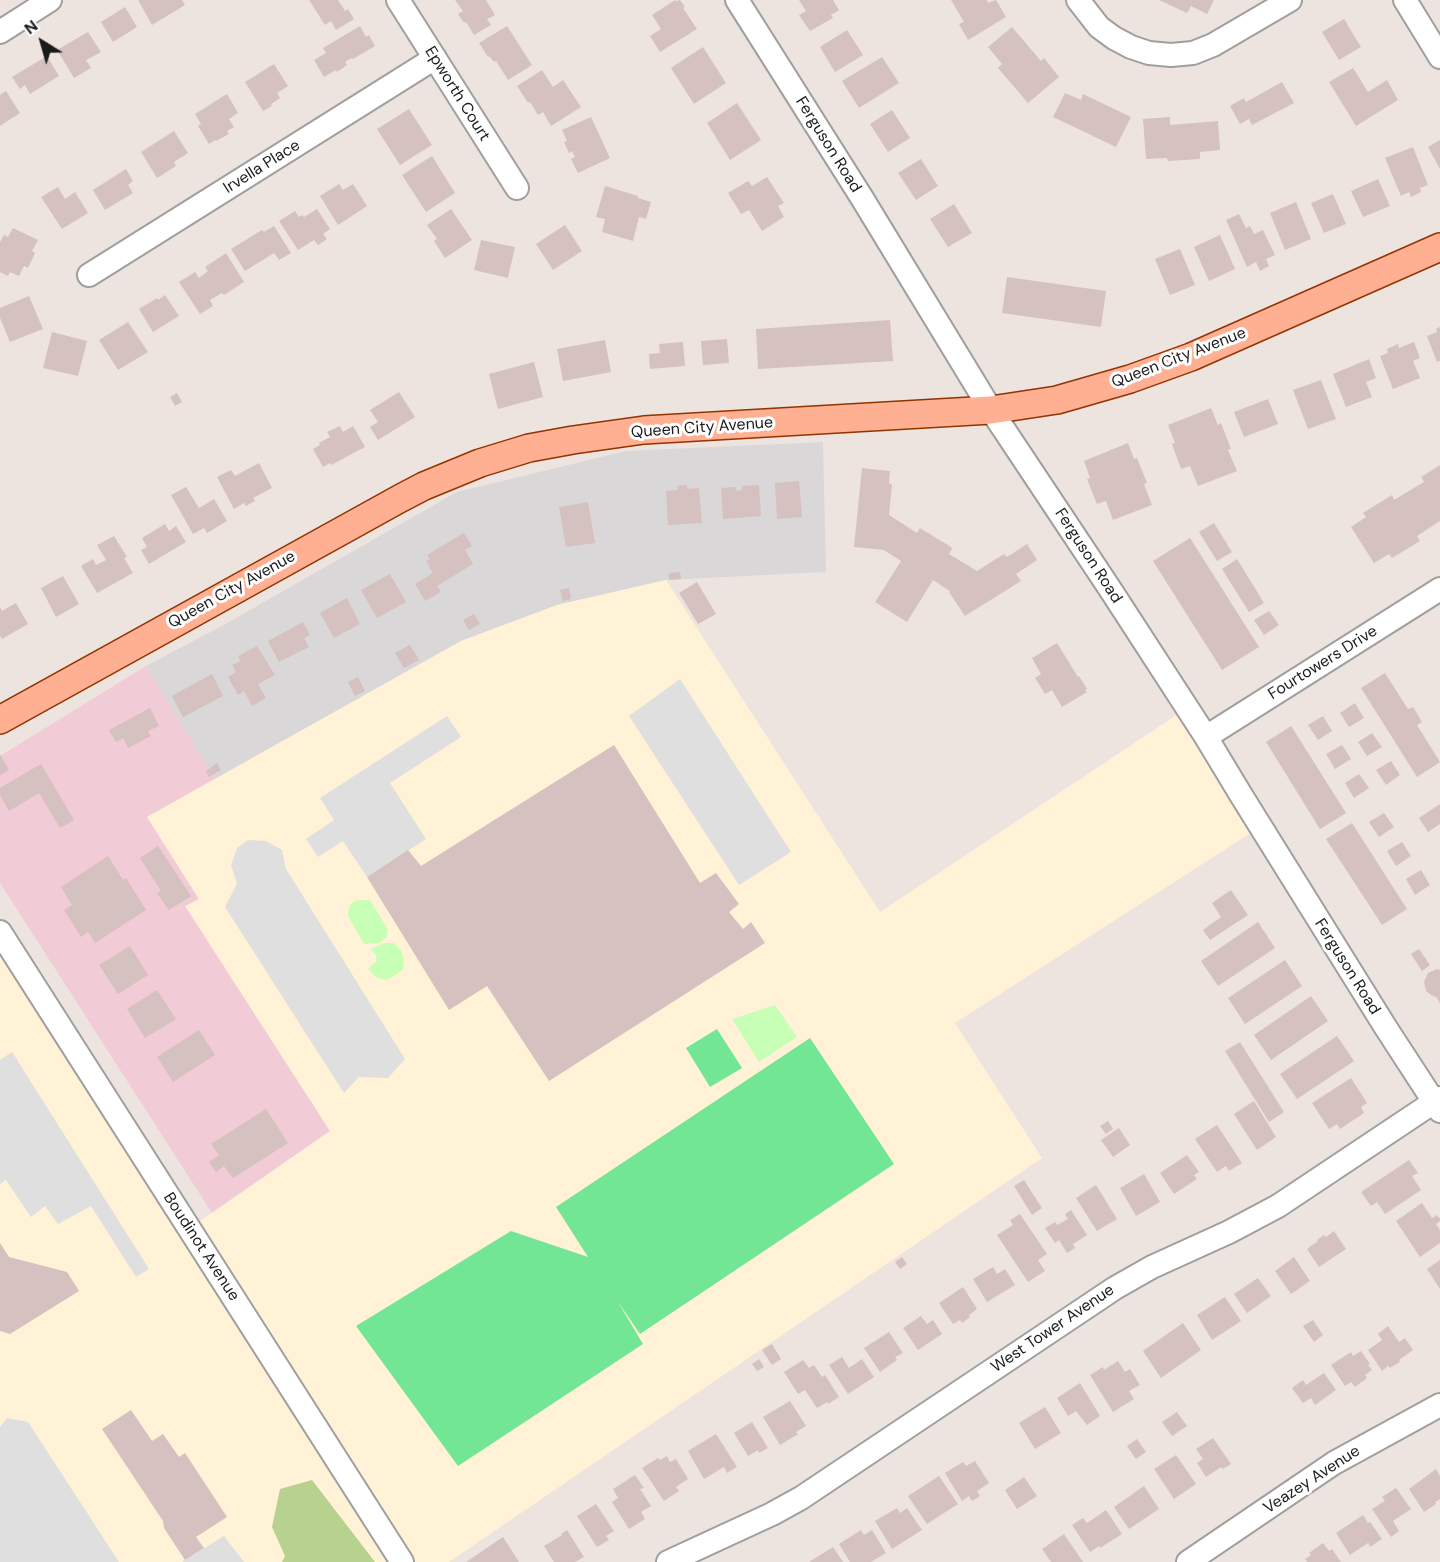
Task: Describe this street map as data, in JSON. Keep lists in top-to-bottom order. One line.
{"streets":{"main road":["Queen City Avenue"],"street":["Epworth Court","Ferguson Road","Irvella Place","Fourtowers Drive","Boudinot Avenue","West Tower Avenue","Veazey Avenue"]},"crossings":[["Epworth Court","Irvella Place"],["Ferguson Road","Queen City Avenue"],["Ferguson Road","Fourtowers Drive"],["Ferguson Road","West Tower Avenue"]],"north":"top left"}
